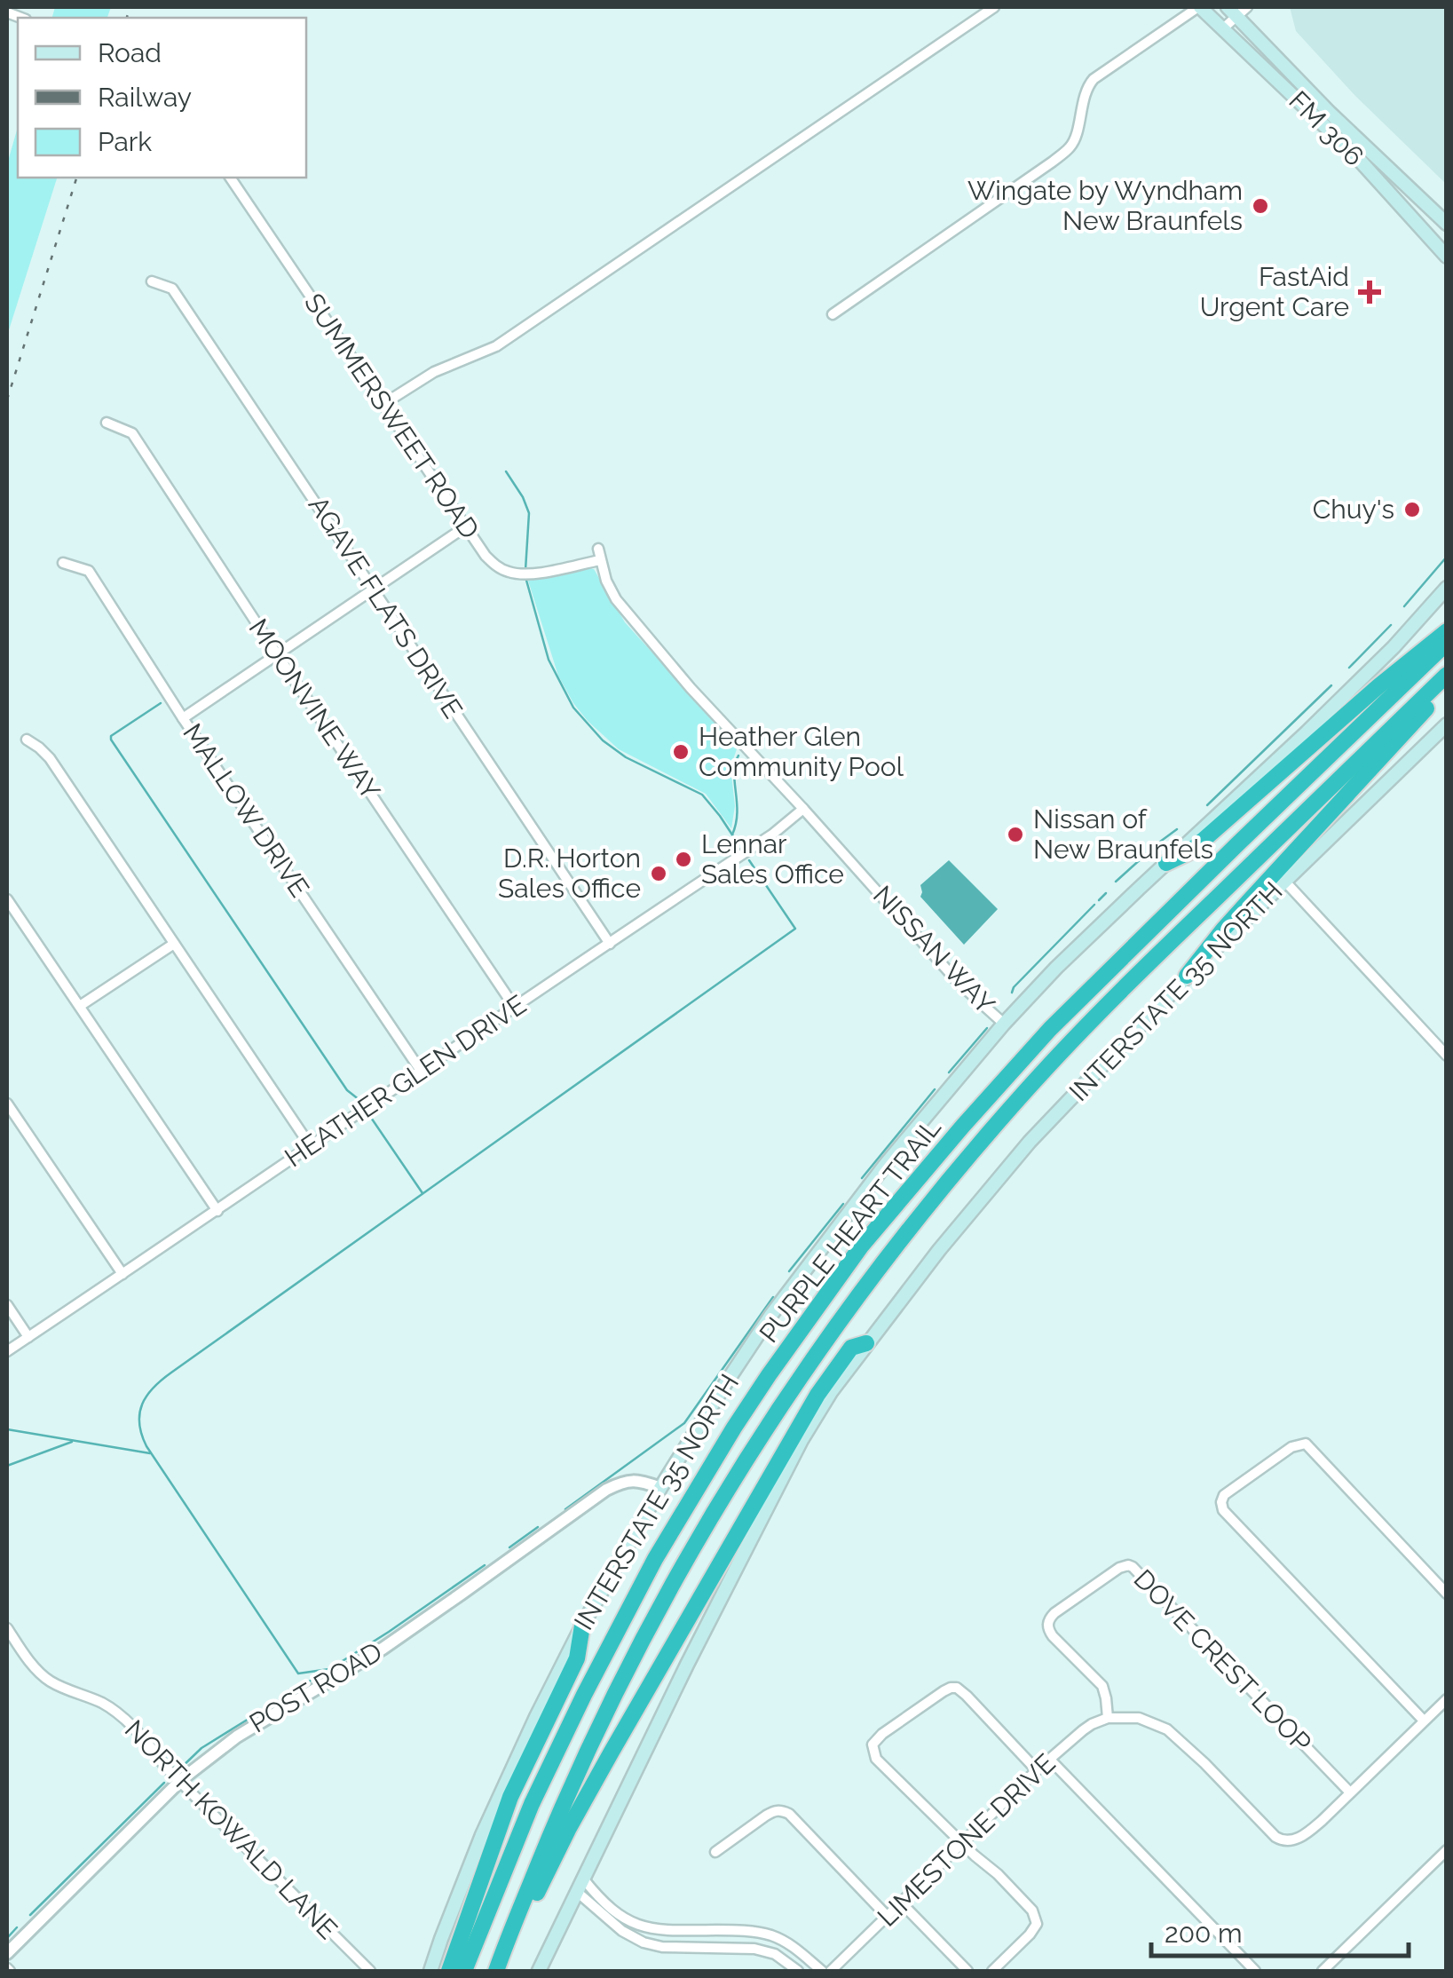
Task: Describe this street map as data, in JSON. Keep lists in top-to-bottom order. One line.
{"streets":{"highway":["PURPLE HEART TRAIL"],"main road":["FM 306","INTERSTATE 35 NORTH"],"street":["SUMMERSWEET ROAD","AGAVE FLATS DRIVE","MOONVINE WAY","MALLOW DRIVE","NISSAN WAY","HEATHER GLEN DRIVE","DOVE CREST LOOP","POST ROAD","NORTH KOWALD LANE","LIMESTONE DRIVE"]},"crossings":[["SUMMERSWEET ROAD","NISSAN WAY"],["AGAVE FLATS DRIVE","HEATHER GLEN DRIVE"],["MOONVINE WAY","HEATHER GLEN DRIVE"],["MALLOW DRIVE","HEATHER GLEN DRIVE"],["NISSAN WAY","INTERSTATE 35 NORTH"],["NISSAN WAY","HEATHER GLEN DRIVE"],["INTERSTATE 35 NORTH","POST ROAD"],["DOVE CREST LOOP","LIMESTONE DRIVE"],["POST ROAD","NORTH KOWALD LANE"]],"places":{"other":["Wingate by Wyndham New Braunfels","Chuy's","Heather Glen Community Pool","Nissan of New Braunfels","Lennar Sales Office","D.R. Horton Sales Office"],"health":["FastAid Urgent Care"]},"legend":["Road","Railway","Park"],"scale_bar":"200 m"}
